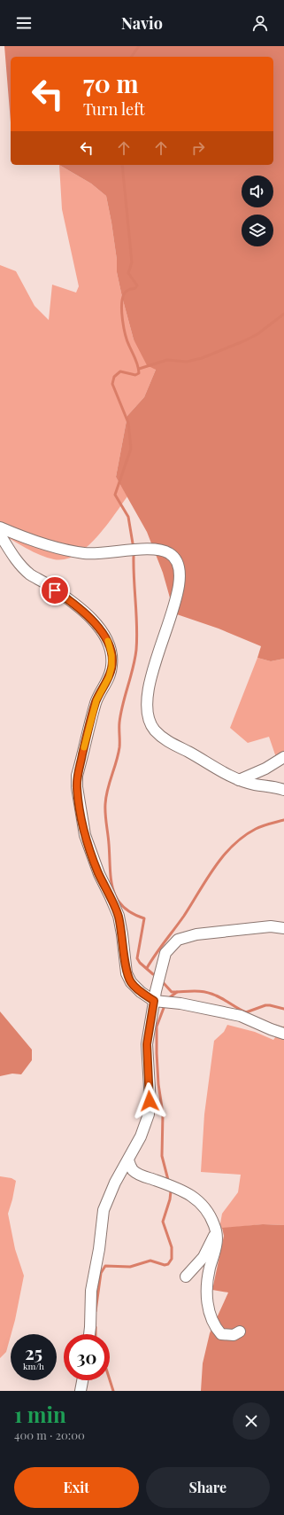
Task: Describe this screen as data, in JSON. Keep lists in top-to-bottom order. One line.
{"page":{"header":"Navio","turn":["70 m","Turn left"],"speed":"25 km/h","limit":"30","heading":["1 min","400 m · 20:00"],"buttons":["Exit","Share"]}}
